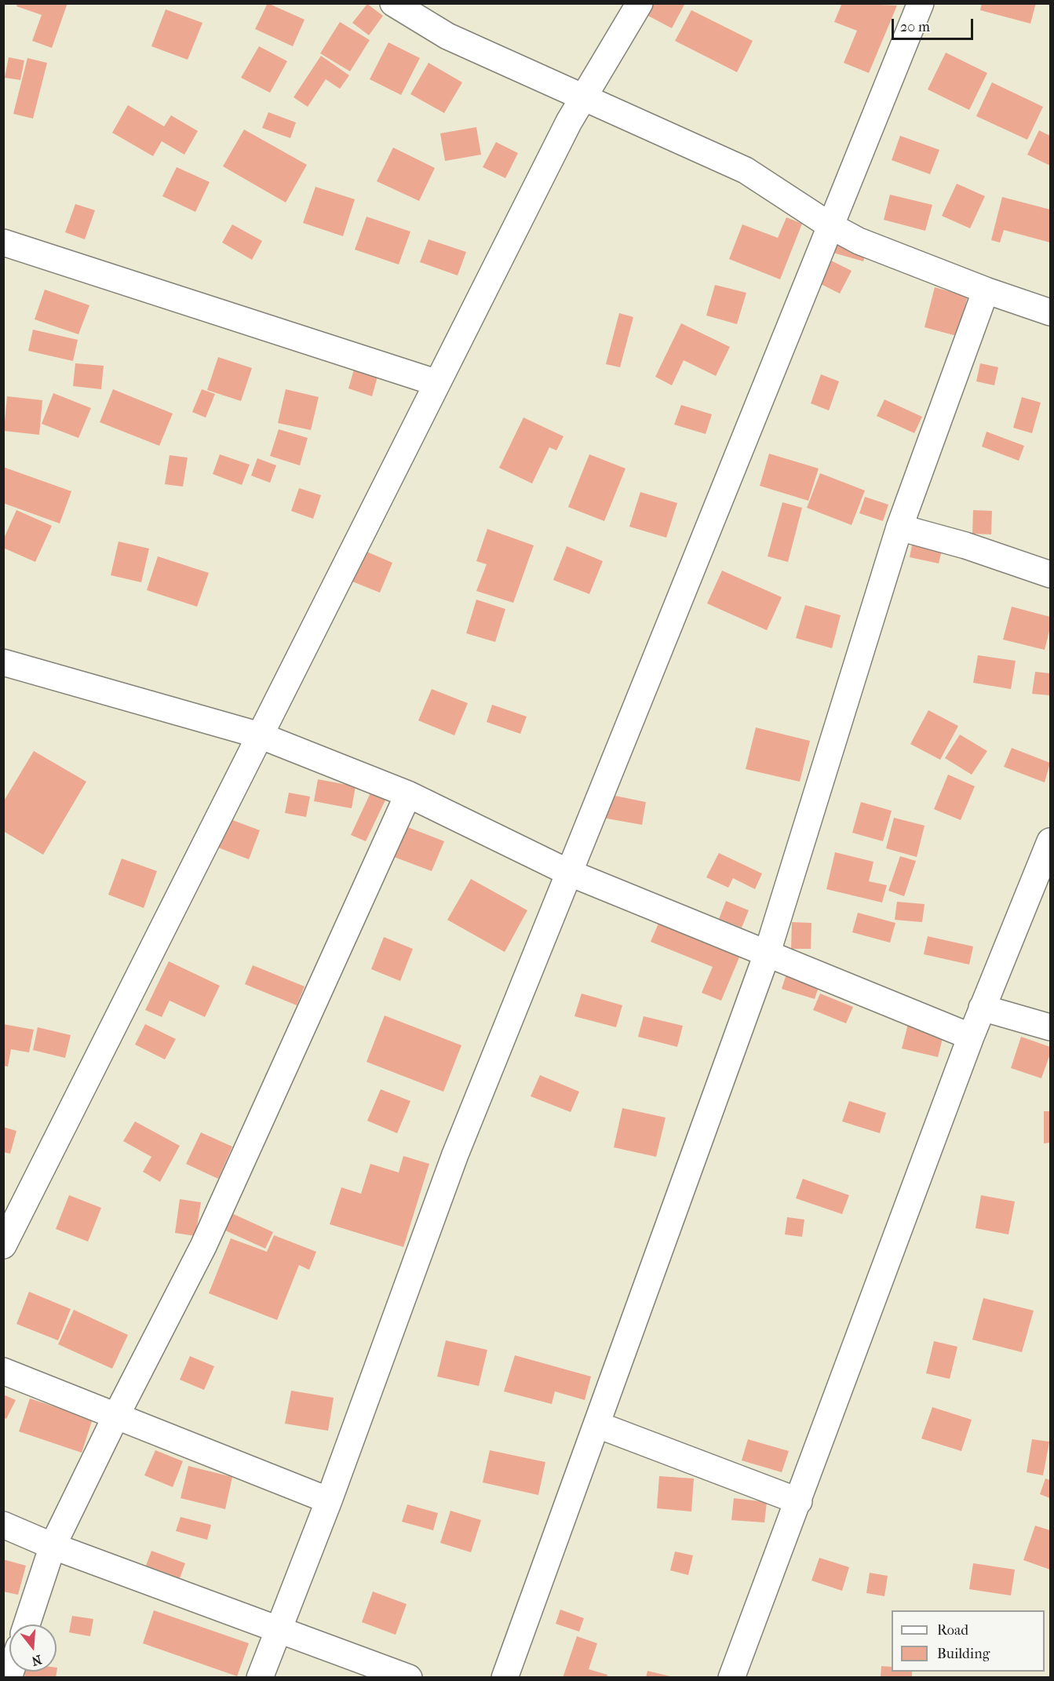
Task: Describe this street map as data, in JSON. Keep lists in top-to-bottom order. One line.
{"legend":["Road","Building"],"scale_bar":"20 m","north":"bottom"}
